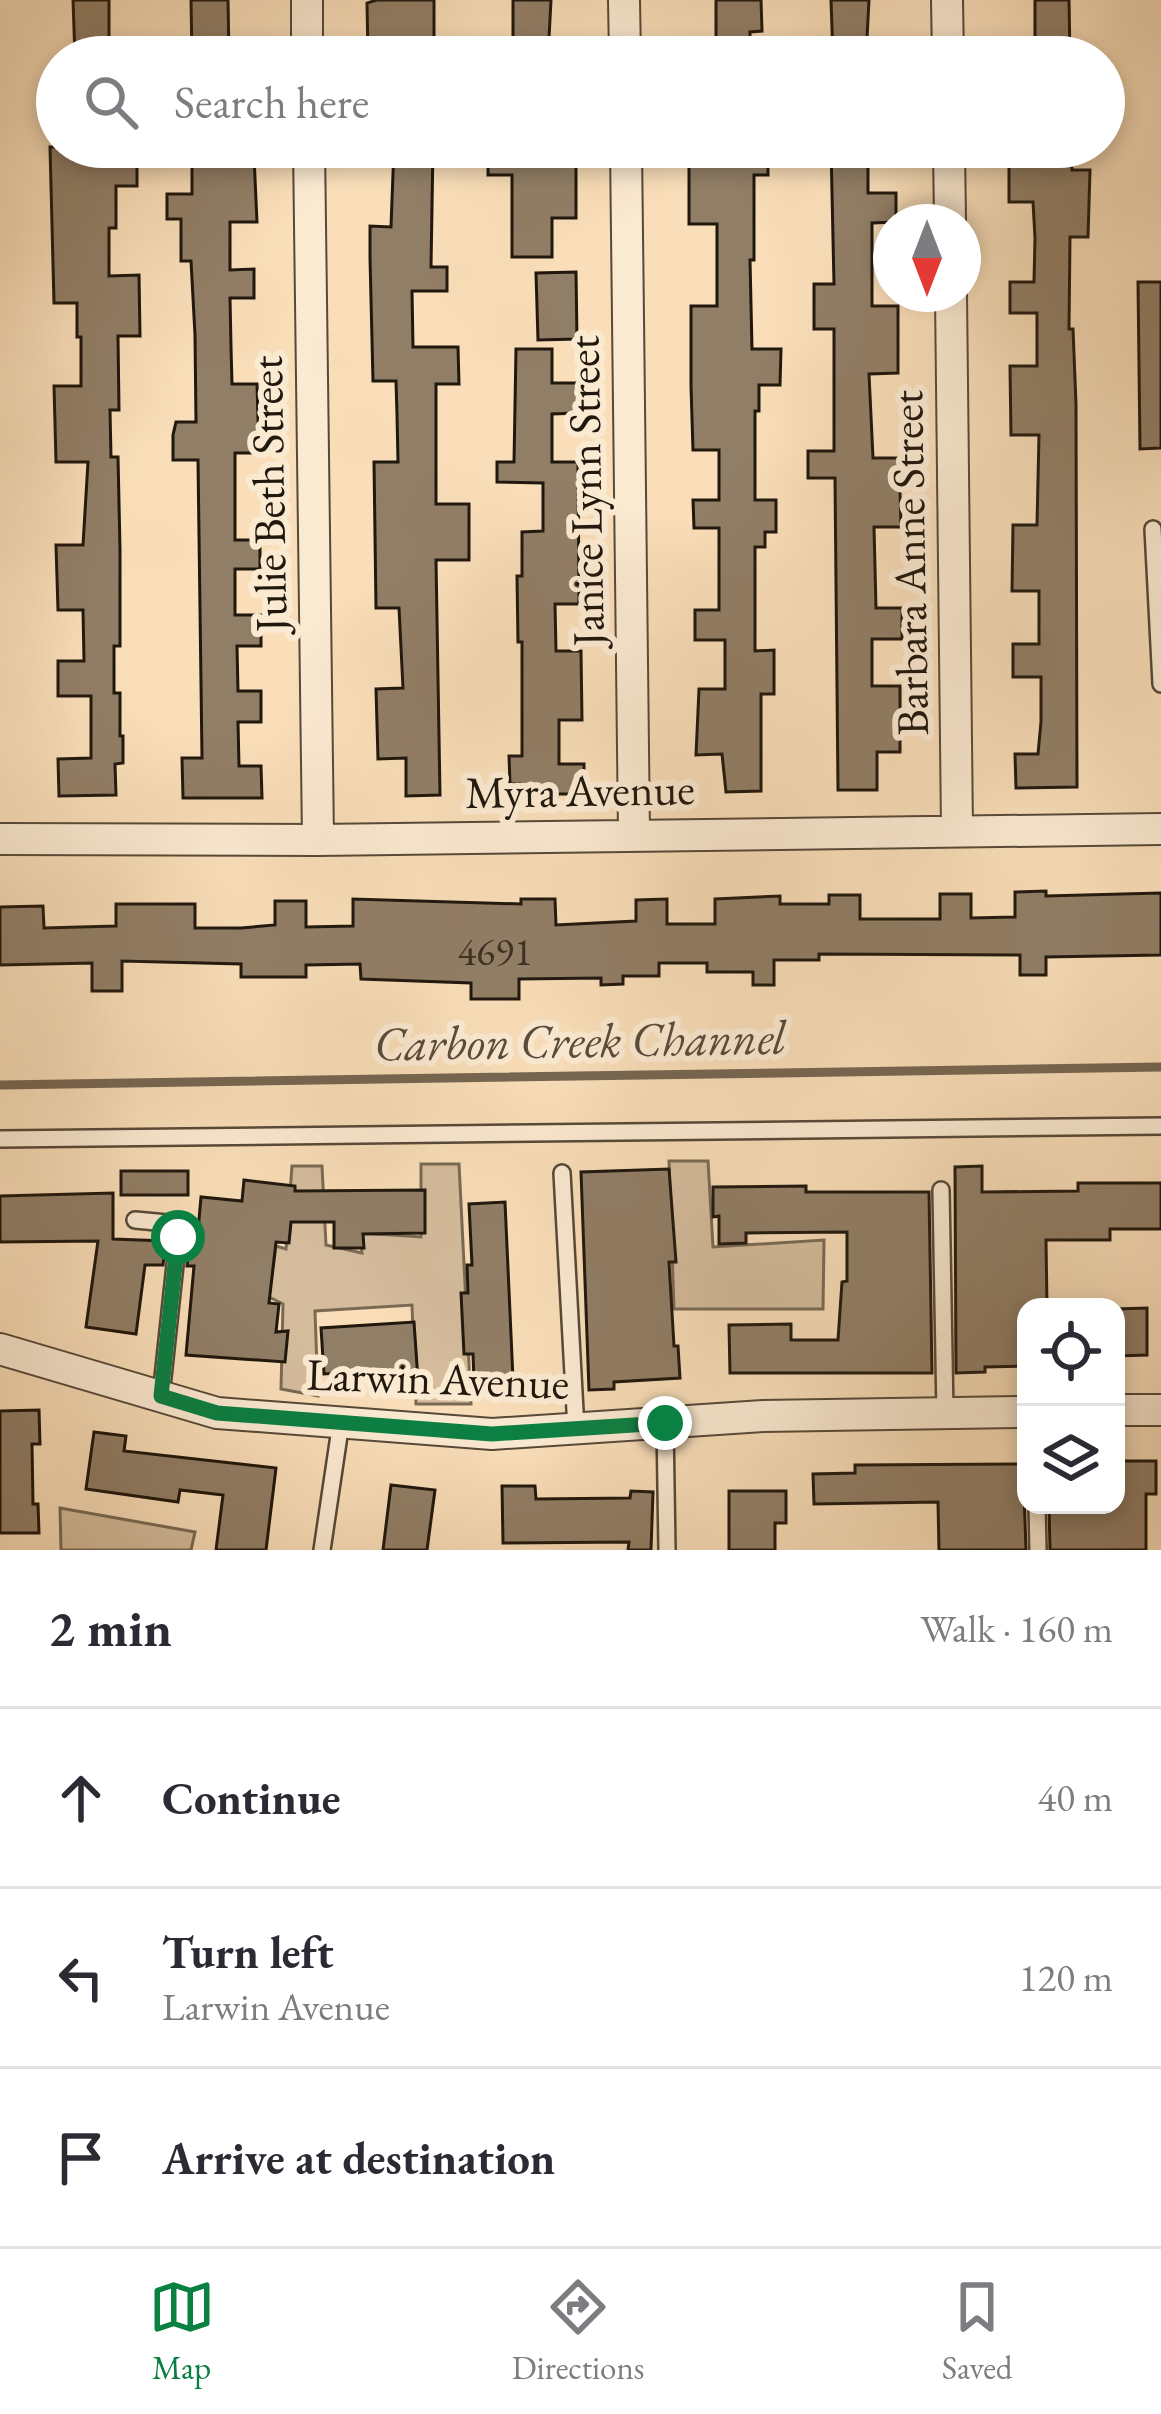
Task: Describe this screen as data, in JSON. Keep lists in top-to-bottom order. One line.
{"streets":{"street":["Janice Lynn Street","Julie Beth Street","Barbara Anne Street","Myra Avenue","Larwin Avenue"]},"crossings":[["Janice Lynn Street","Myra Avenue"],["Julie Beth Street","Myra Avenue"],["Barbara Anne Street","Myra Avenue"]],"water":["Carbon Creek Channel"],"house_numbers":["4691"],"north":"bottom","page":{"search":"Search here","heading":["2 min","Walk · 160 m"],"list":[["Continue","40 m"],["Turn left","Larwin Avenue","120 m"],"Arrive at destination"],"nav":["Map","Directions","Saved"]}}
